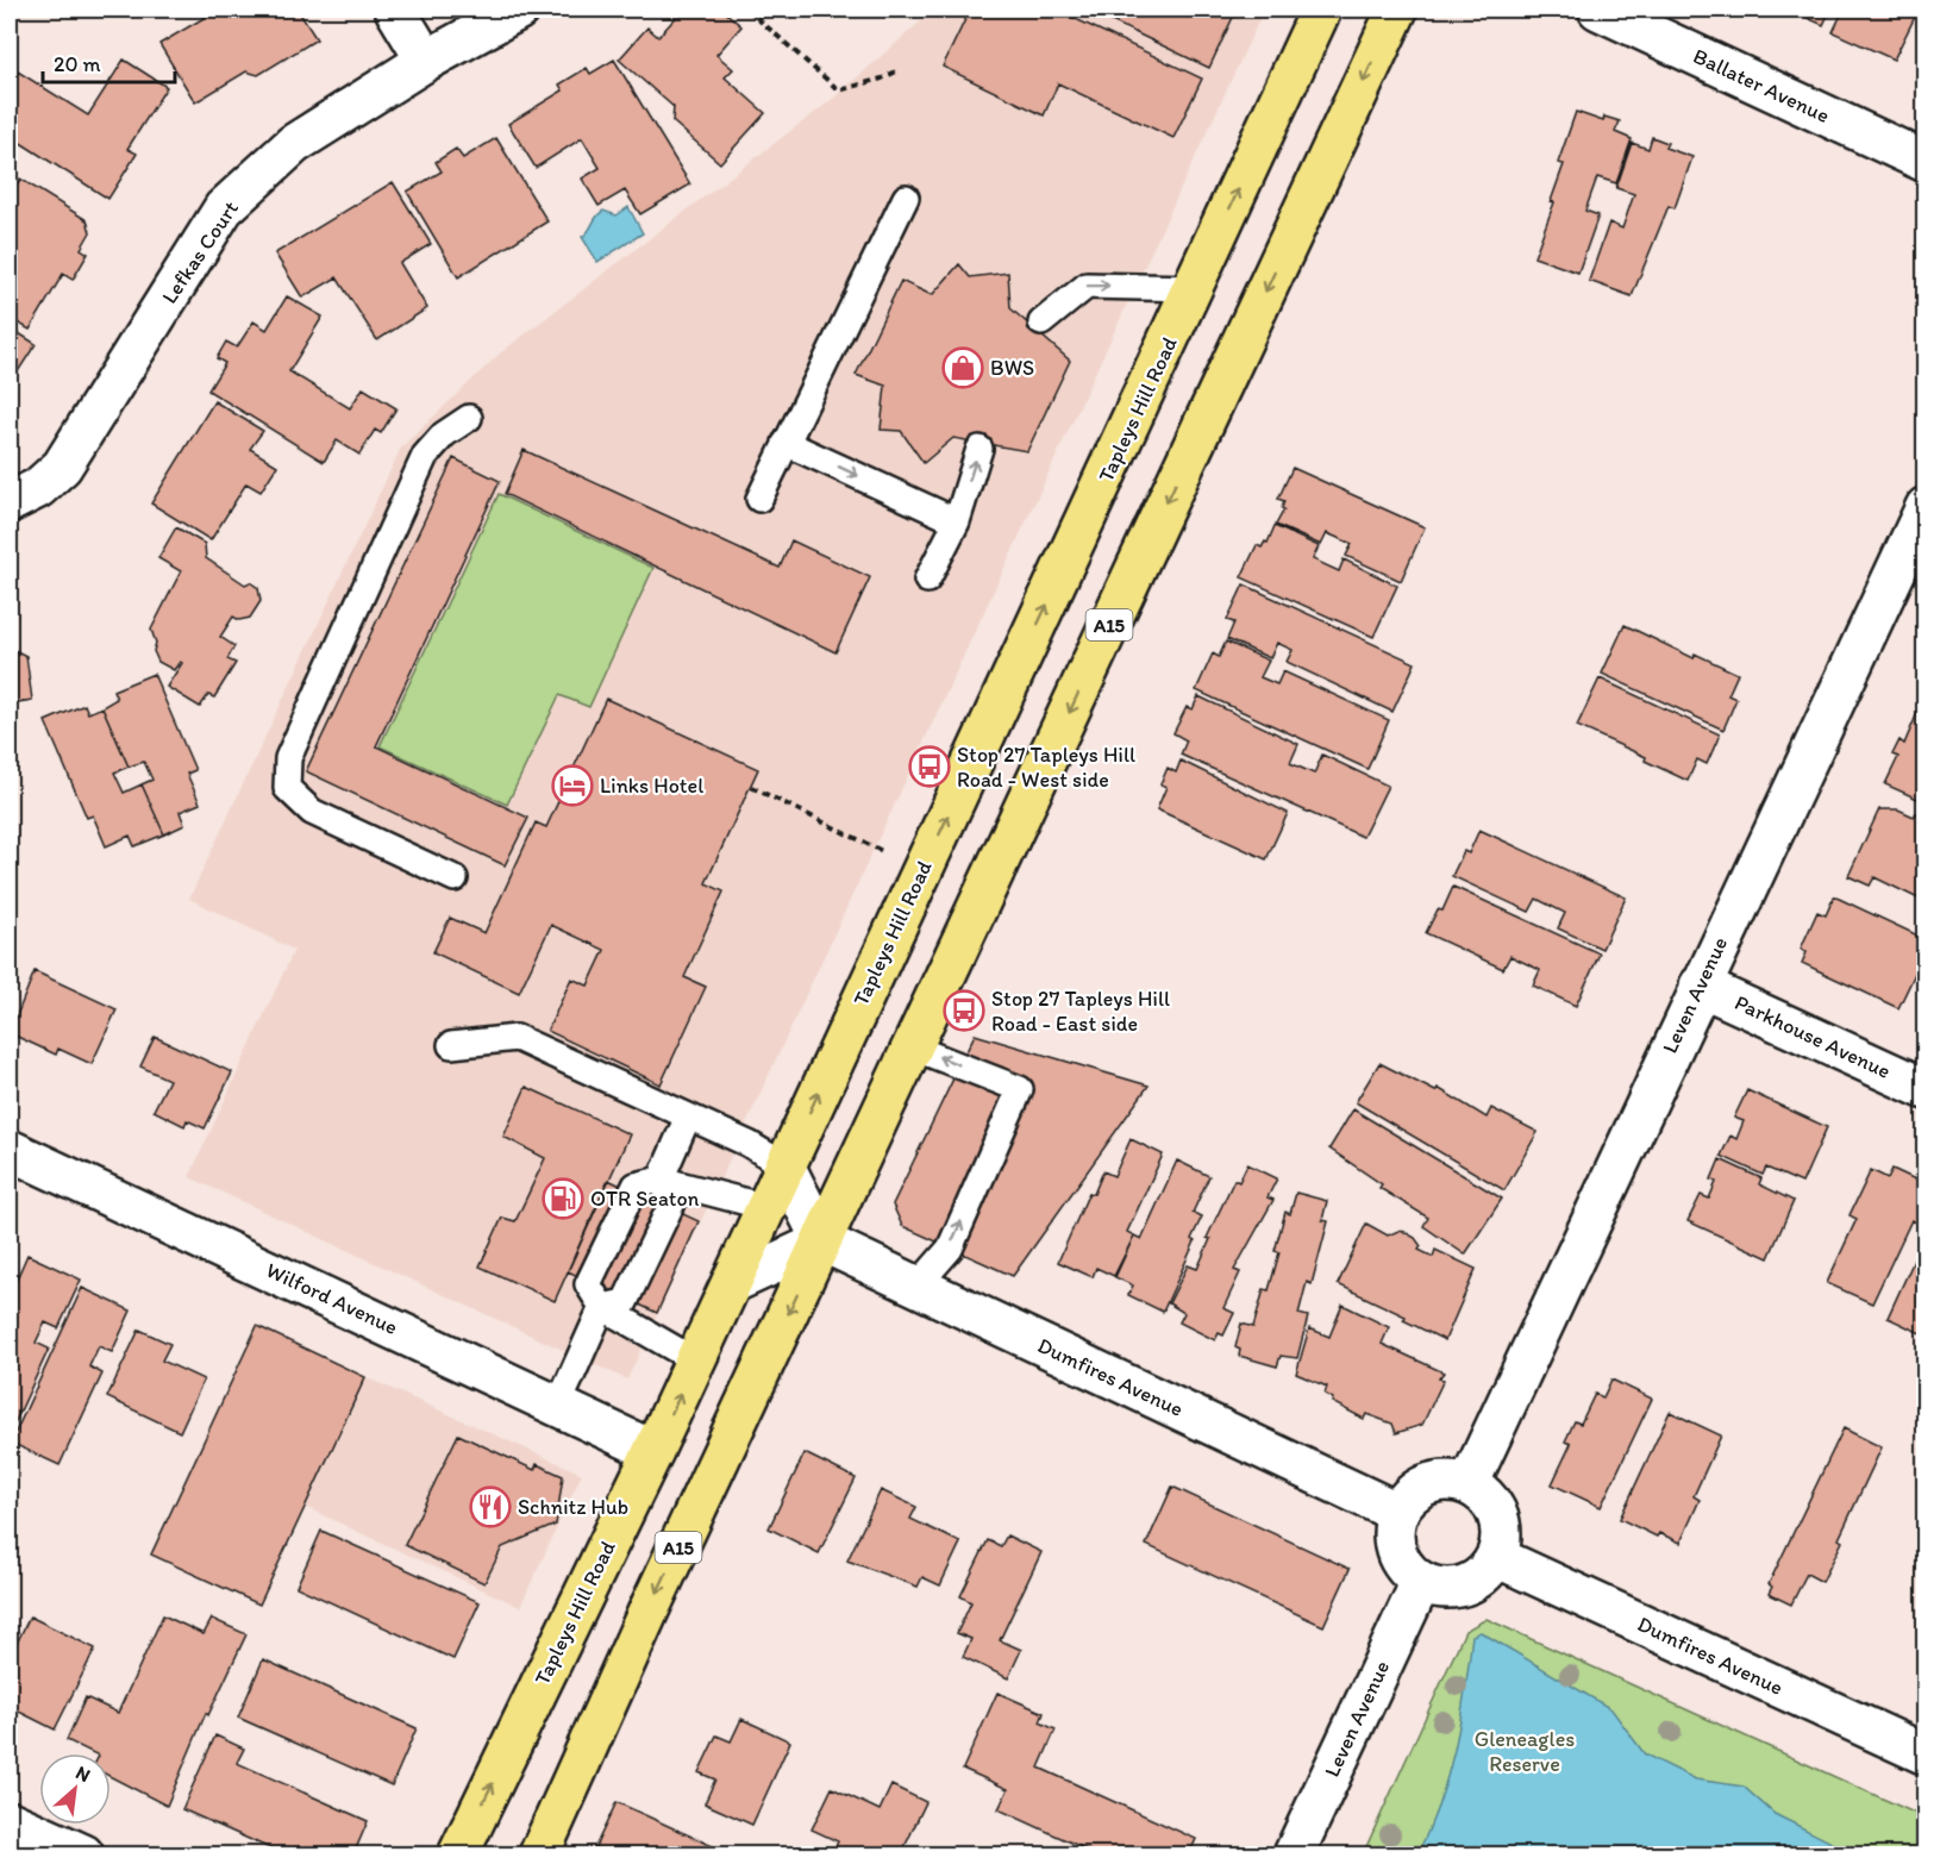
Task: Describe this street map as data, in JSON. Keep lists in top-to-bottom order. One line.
{"streets":{"main road":["Tapleys Hill Road","A15"],"street":["Ballater Avenue","Lefkas Court","Leven Avenue","Parkhouse Avenue","Wilford Avenue","Dumfires Avenue"]},"crossings":[["Tapleys Hill Road","Wilford Avenue"],["A15","Dumfires Avenue"],["Leven Avenue","Parkhouse Avenue"],["Leven Avenue","Dumfires Avenue"]],"parks":["Gleneagles Reserve"],"places":{"shop":["BWS"],"bus stop":["Stop 27 Tapleys Hill Road - West side","Stop 27 Tapleys Hill Road - East side"],"hotel":["Links Hotel"],"fuel station":["OTR Seaton"],"restaurant":["Schnitz Hub"]},"scale_bar":"20 m","north":"top right"}
